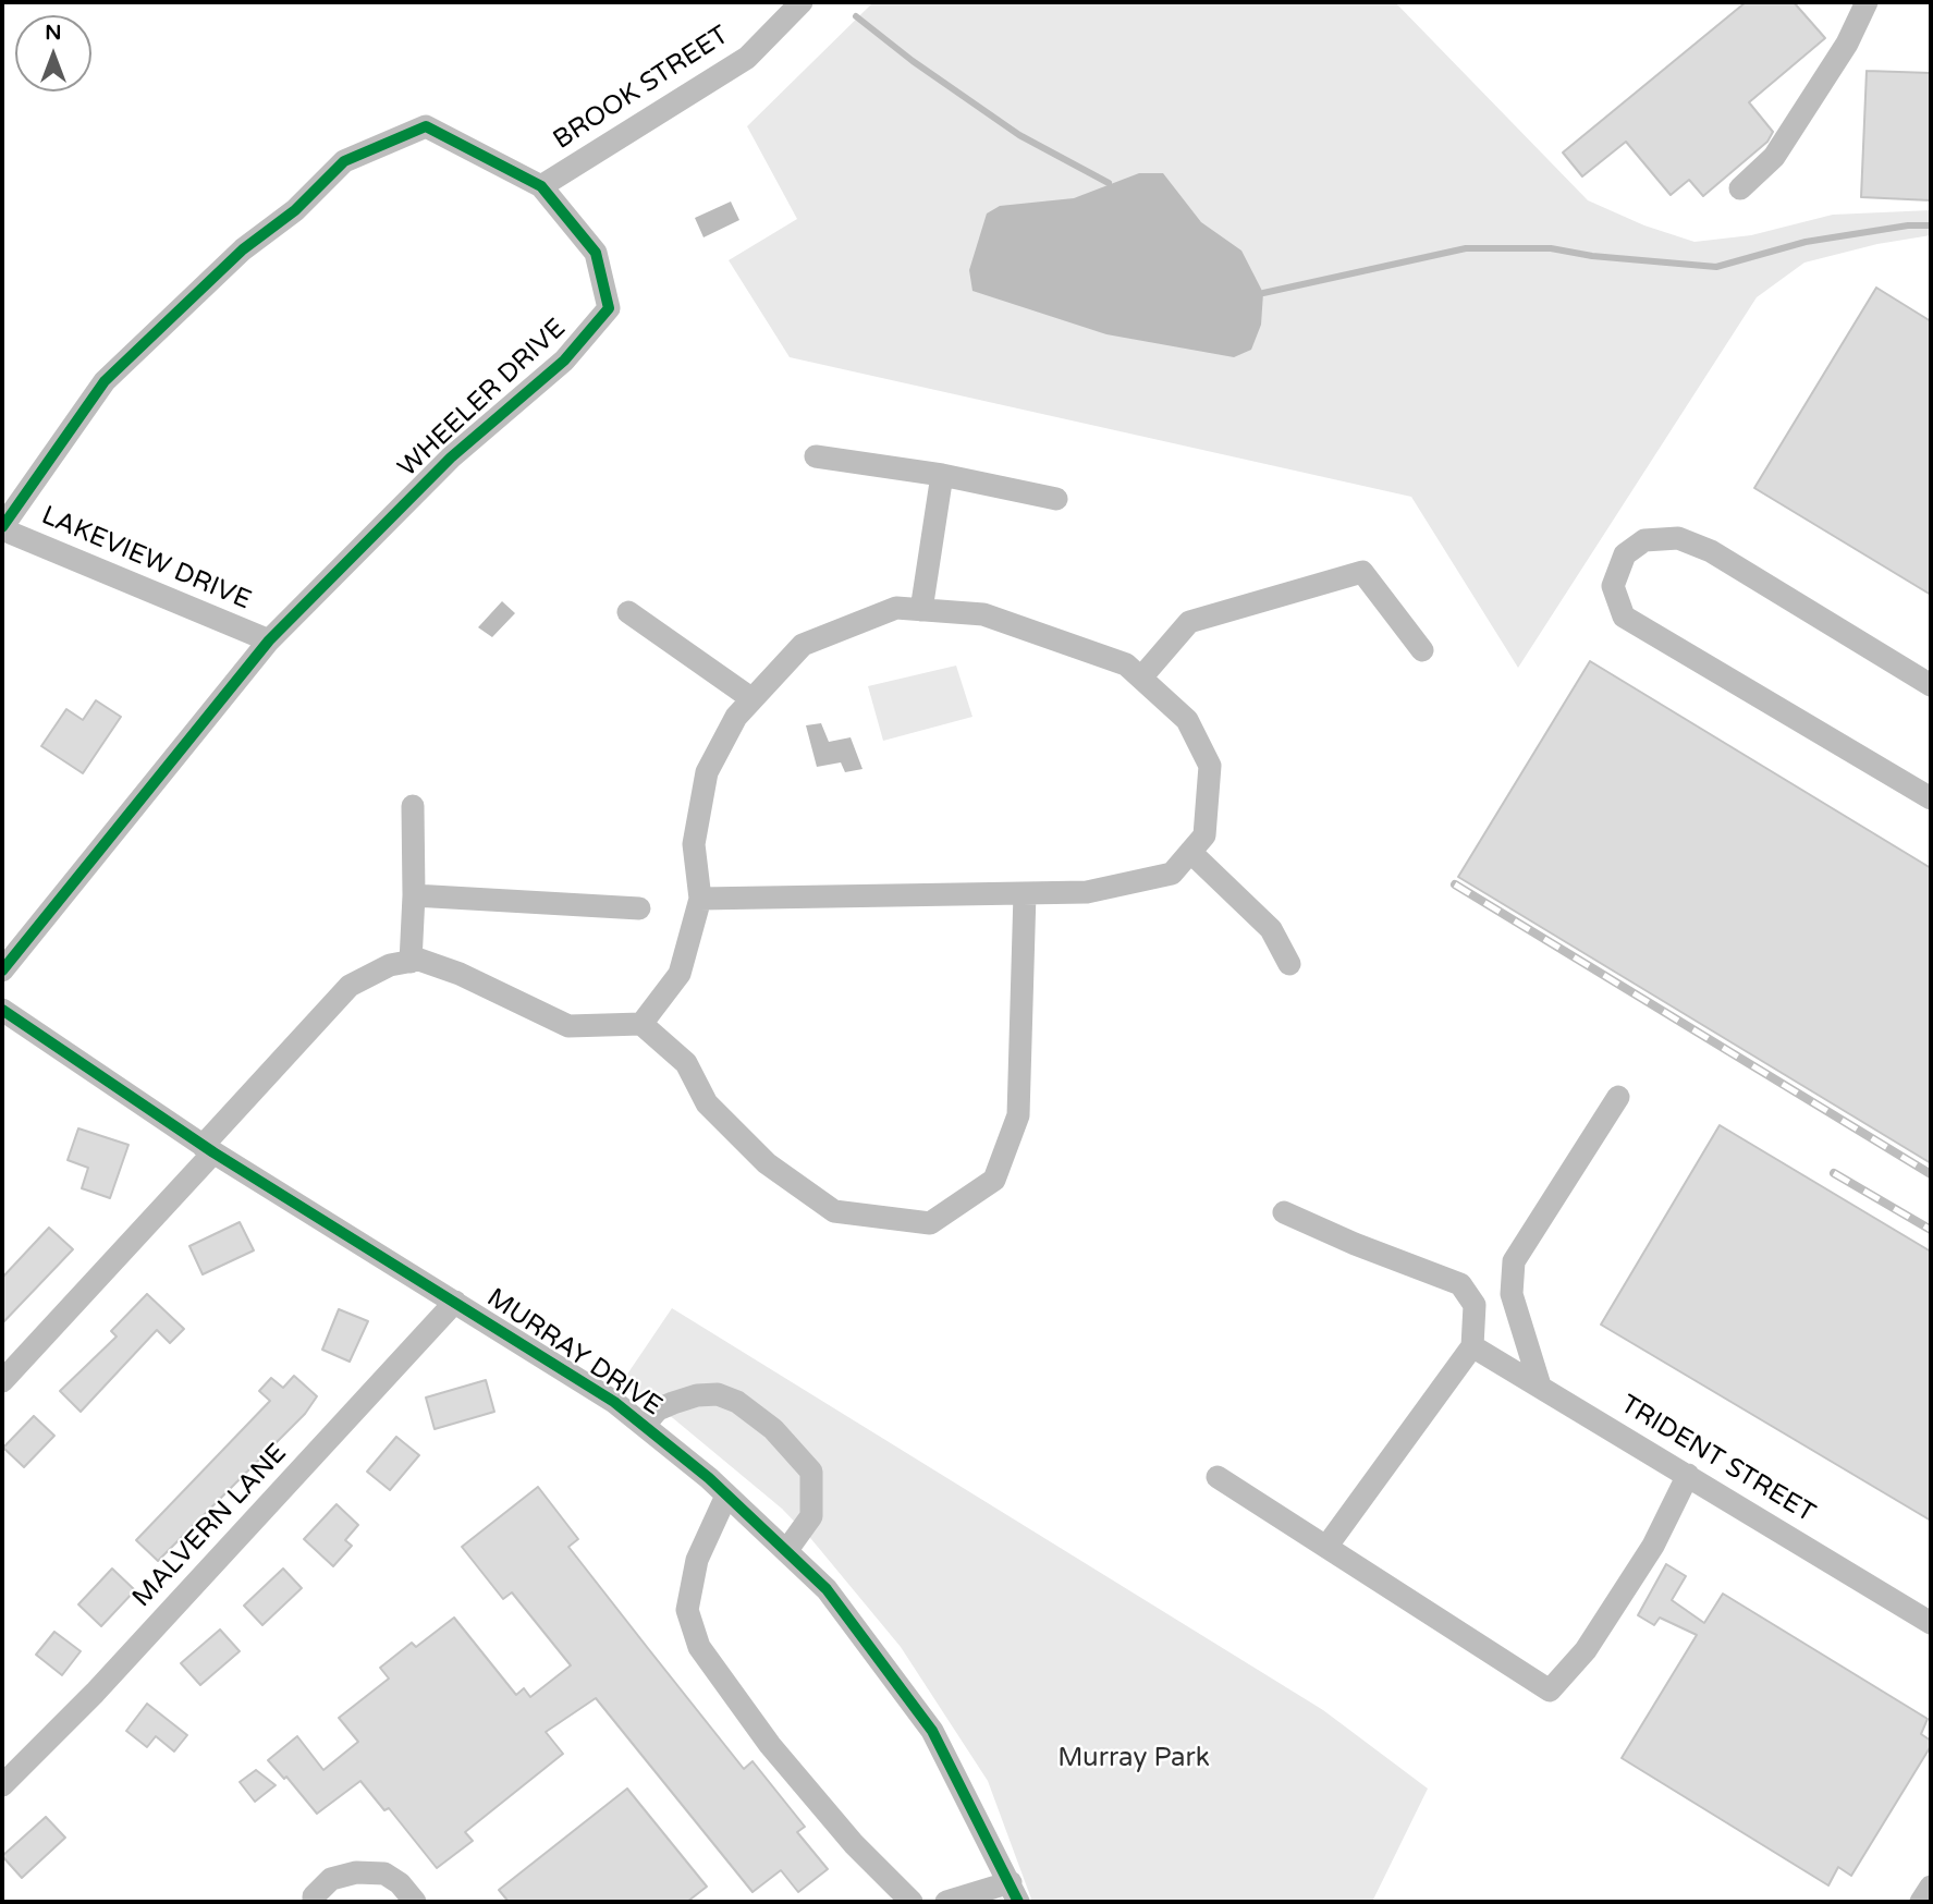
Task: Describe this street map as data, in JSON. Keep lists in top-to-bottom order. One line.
{"streets":{"street":["BROOK STREET","WHEELER DRIVE","LAKEVIEW DRIVE","MURRAY DRIVE","TRIDENT STREET","MALVERN LANE"]},"crossings":[["BROOK STREET","WHEELER DRIVE"],["WHEELER DRIVE","LAKEVIEW DRIVE"],["MURRAY DRIVE","MALVERN LANE"]],"parks":["Murray Park"],"north":"top"}
